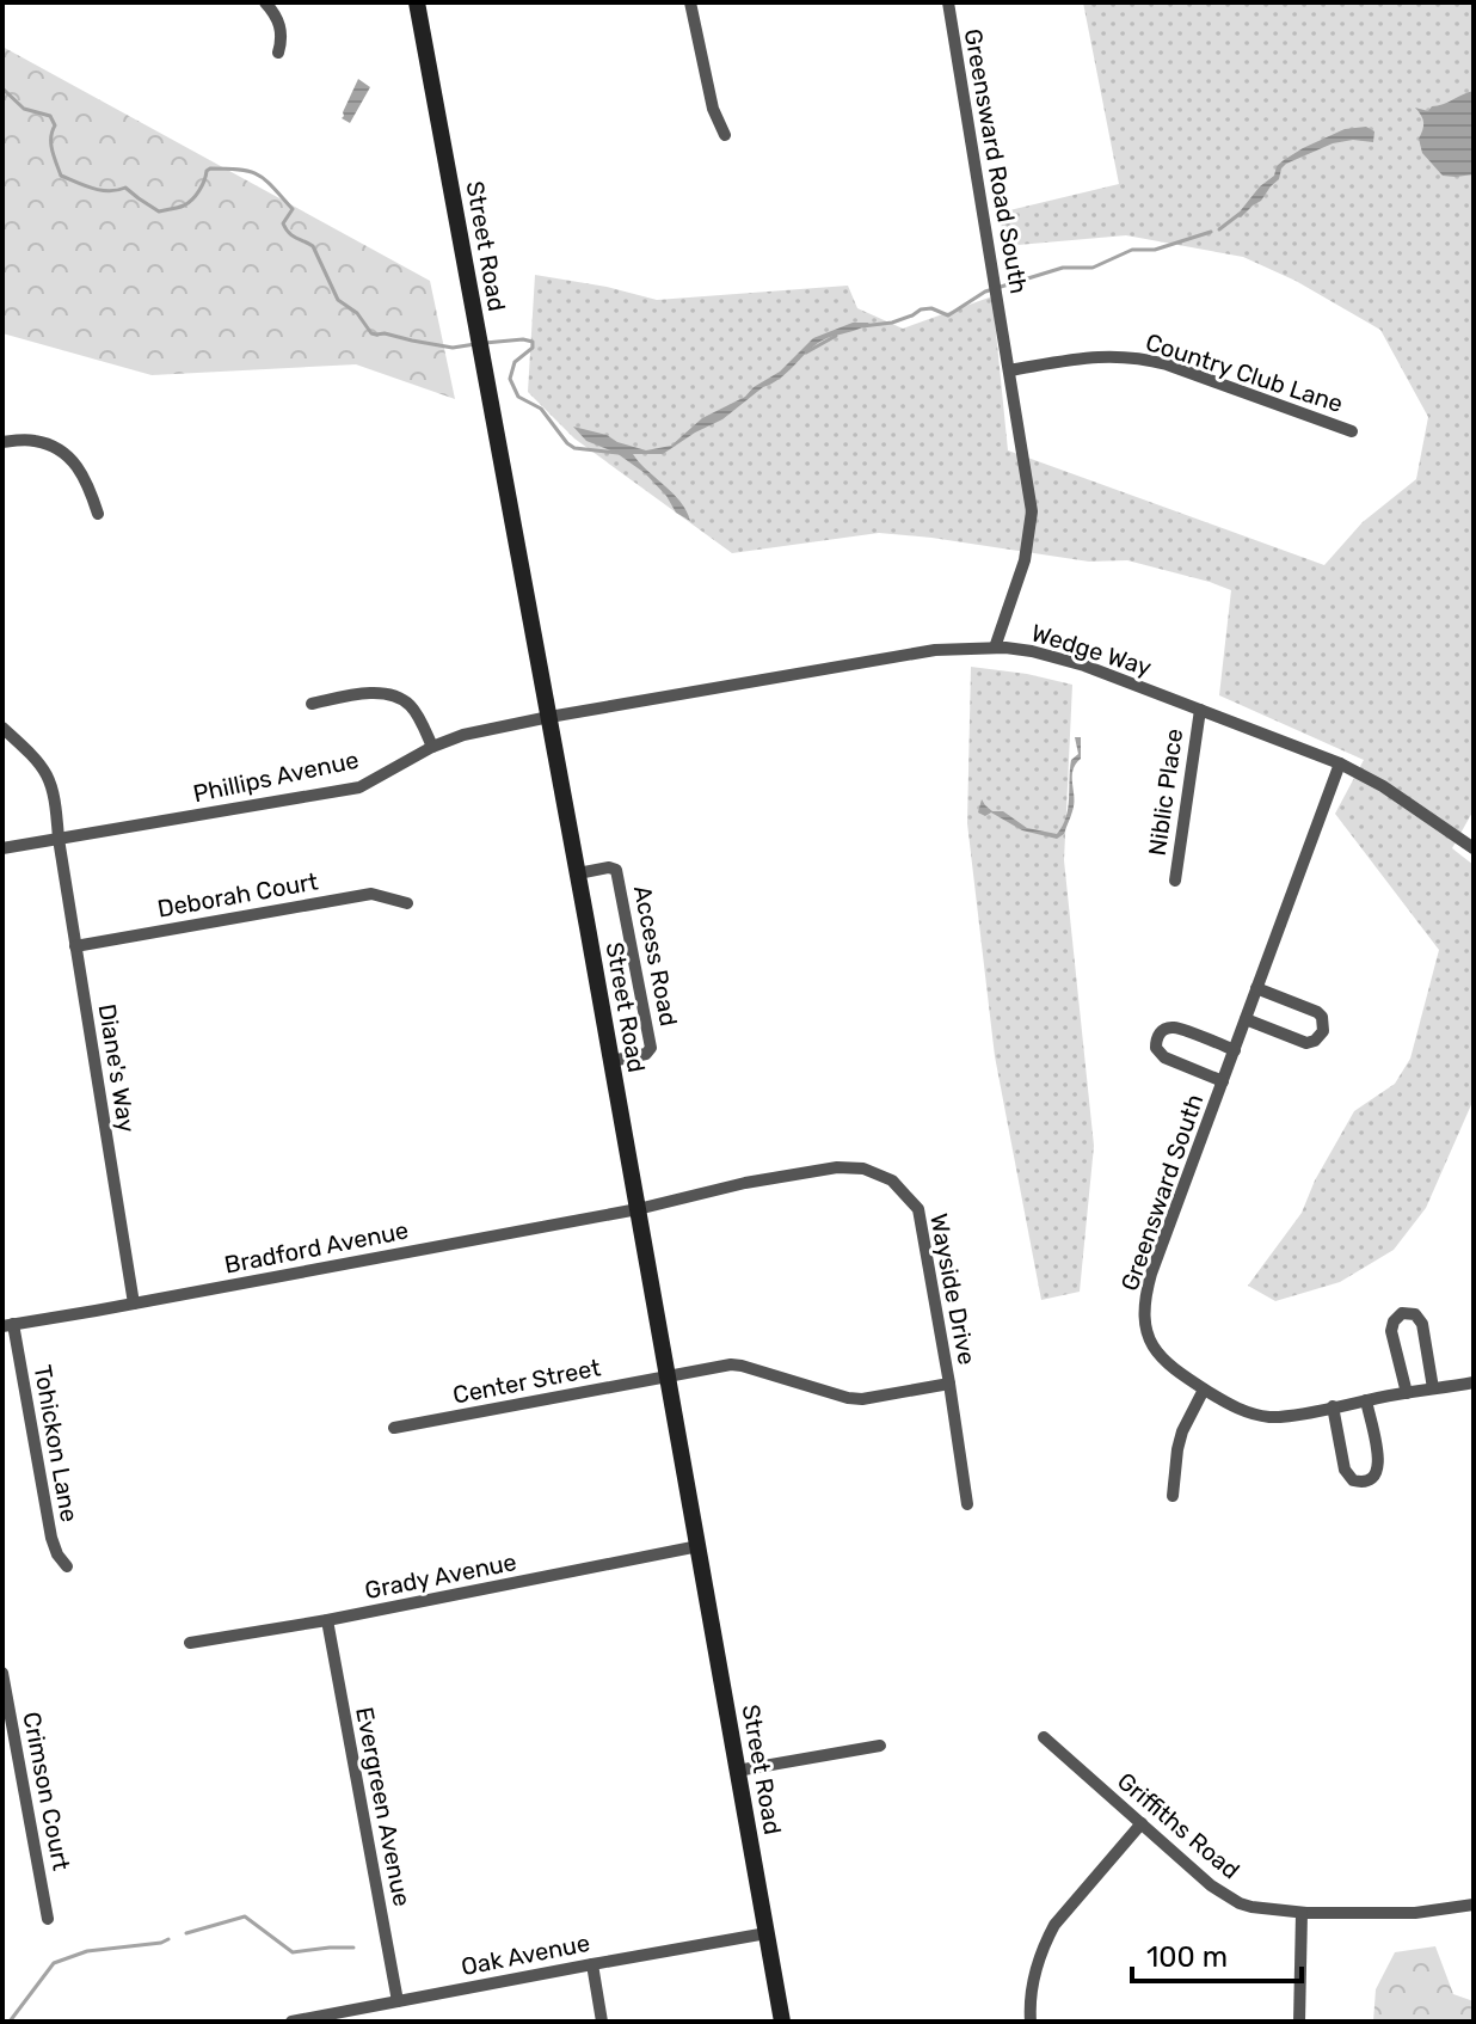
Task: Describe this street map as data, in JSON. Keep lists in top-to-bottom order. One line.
{"streets":{"main road":["Street Road"],"street":["Greensward Road South","Country Club Lane","Wedge Way","Phillips Avenue","Niblic Place","Deborah Court","Access Road","Diane's Way","Greensward South","Bradford Avenue","Wayside Drive","Center Street","Tohickon Lane","Grady Avenue","Crimson Court","Evergreen Avenue","Griffiths Road","Oak Avenue"]},"crossings":[["Greensward Road South","Country Club Lane"],["Greensward Road South","Wedge Way"],["Street Road","Wedge Way"],["Street Road","Phillips Avenue"],["Street Road","Access Road"],["Street Road","Bradford Avenue"],["Street Road","Wayside Drive"],["Street Road","Center Street"],["Street Road","Grady Avenue"],["Street Road","Oak Avenue"],["Wedge Way","Phillips Avenue"],["Wedge Way","Niblic Place"],["Phillips Avenue","Diane's Way"],["Deborah Court","Diane's Way"],["Diane's Way","Bradford Avenue"],["Bradford Avenue","Wayside Drive"],["Bradford Avenue","Tohickon Lane"],["Wayside Drive","Center Street"],["Grady Avenue","Evergreen Avenue"],["Evergreen Avenue","Oak Avenue"]],"scale_bar":"100 m"}
